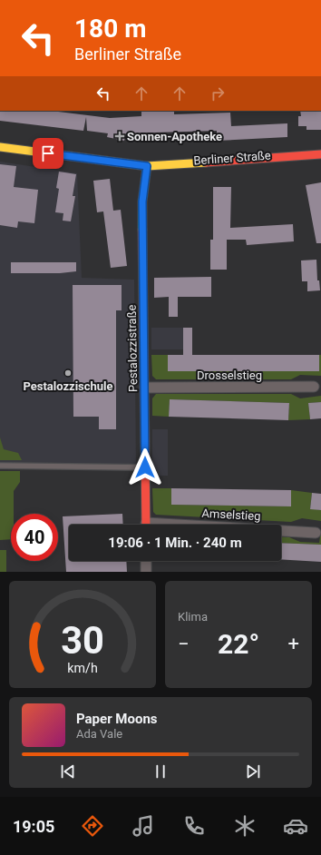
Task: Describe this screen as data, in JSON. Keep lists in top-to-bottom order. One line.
{"streets":{"street":["Berliner Straße","Pestalozzistraße","Drosselstieg","Amselstieg"]},"crossings":[["Berliner Straße","Pestalozzistraße"],["Pestalozzistraße","Drosselstieg"]],"places":{"health":["Sonnen-Apotheke"],"other":["Pestalozzischule"]},"page":{"turn":["180 m","Berliner Straße"],"limit":"40","trip":"19:06 · 1 Min. · 240 m","tile":"Klima","heat":["−","22°","+"],"song":["Paper Moons","Ada Vale"],"tabs":"19:05","gauge":["30","km/h"]}}
